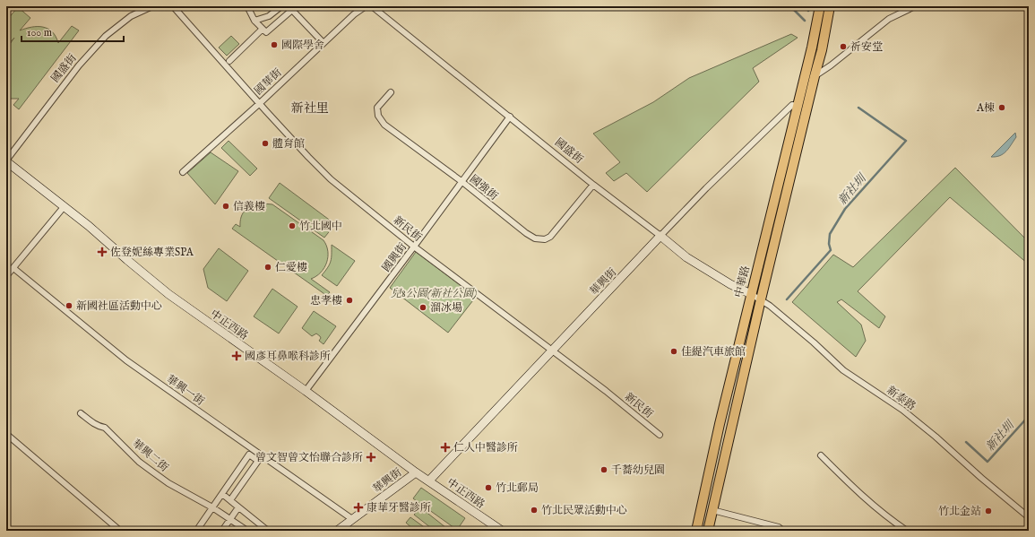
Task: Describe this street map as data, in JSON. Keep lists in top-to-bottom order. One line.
{"streets":{"main road":["國盛街","華興街","中華路","中正西路"],"street":["國華街","國強街","新民街","國興街","華興一街","新泰路","華興二街"]},"crossings":[["國盛街","國強街"],["國盛街","國興街"],["國盛街","華興街"],["國盛街","中華路"],["國盛街","中正西路"],["國盛街","新泰路"],["國華街","新民街"],["國強街","國興街"],["新民街","國興街"],["新民街","華興街"],["國興街","中正西路"],["華興街","中華路"],["華興街","中正西路"],["華興街","華興一街"],["中華路","新泰路"]],"districts":["新社里"],"water":["新社圳"],"parks":["兒8公園(新社公園)"],"places":{"other":["國際學舍","祈安堂","A棟","體育館","信義樓","竹北國中","仁愛樓","忠孝樓","新國社區活動中心","溜冰場","佳緹汽車旅館","千蕎幼兒園","竹北郵局","竹北民眾活動中心","竹北金站"],"health":["佐登妮絲專業SPA","國彥耳鼻喉科診所","仁人中醫診所","曾文智曾文怡聯合診所","康華牙醫診所"]},"scale_bar":"100 m"}
